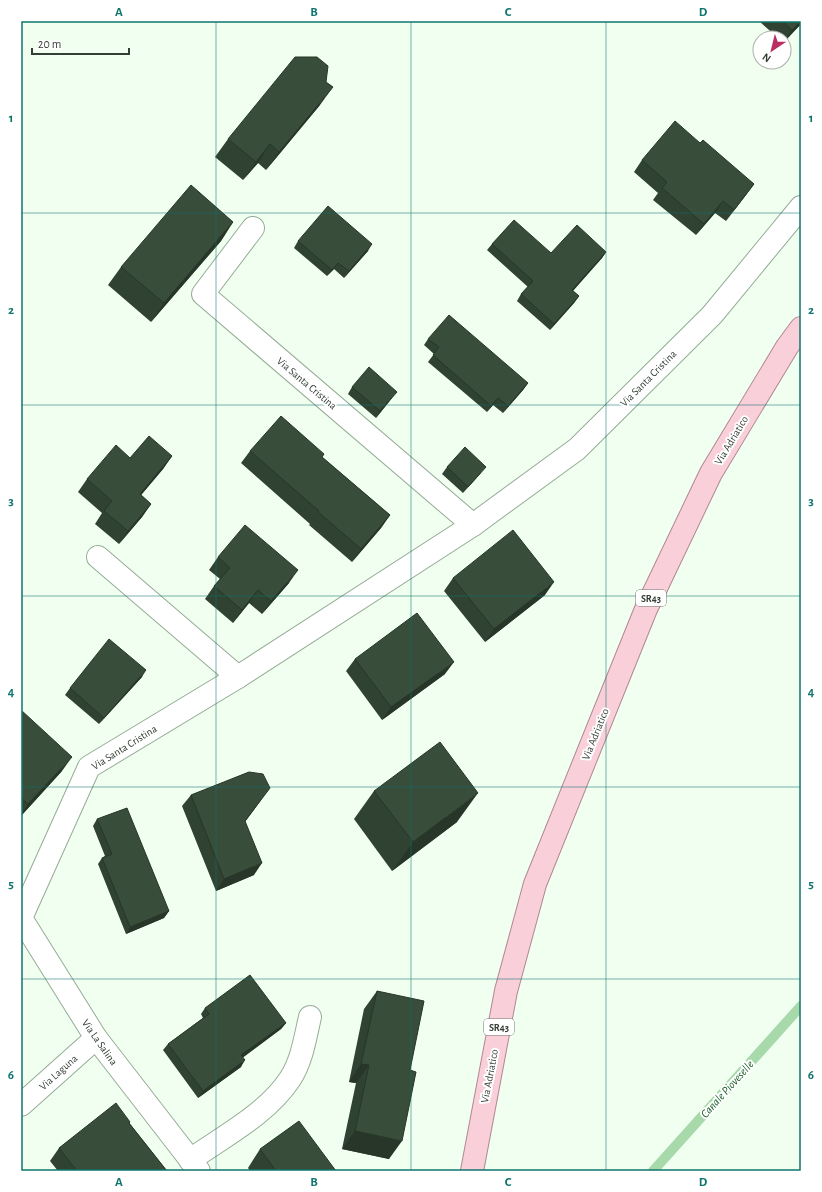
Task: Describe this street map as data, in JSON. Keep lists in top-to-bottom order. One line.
{"streets":{"main road":["Via Adriatico","SR43"],"street":["Via Santa Cristina","Via La Salina","Via Laguna"]},"crossings":[["Via Santa Cristina","Via La Salina"],["Via La Salina","Via Laguna"]],"water":["Canale Pioveselle"],"scale_bar":"20 m","north":"bottom left","grid":{"columns":["A","B","C","D"],"rows":["1","2","3","4","5","6"]}}
